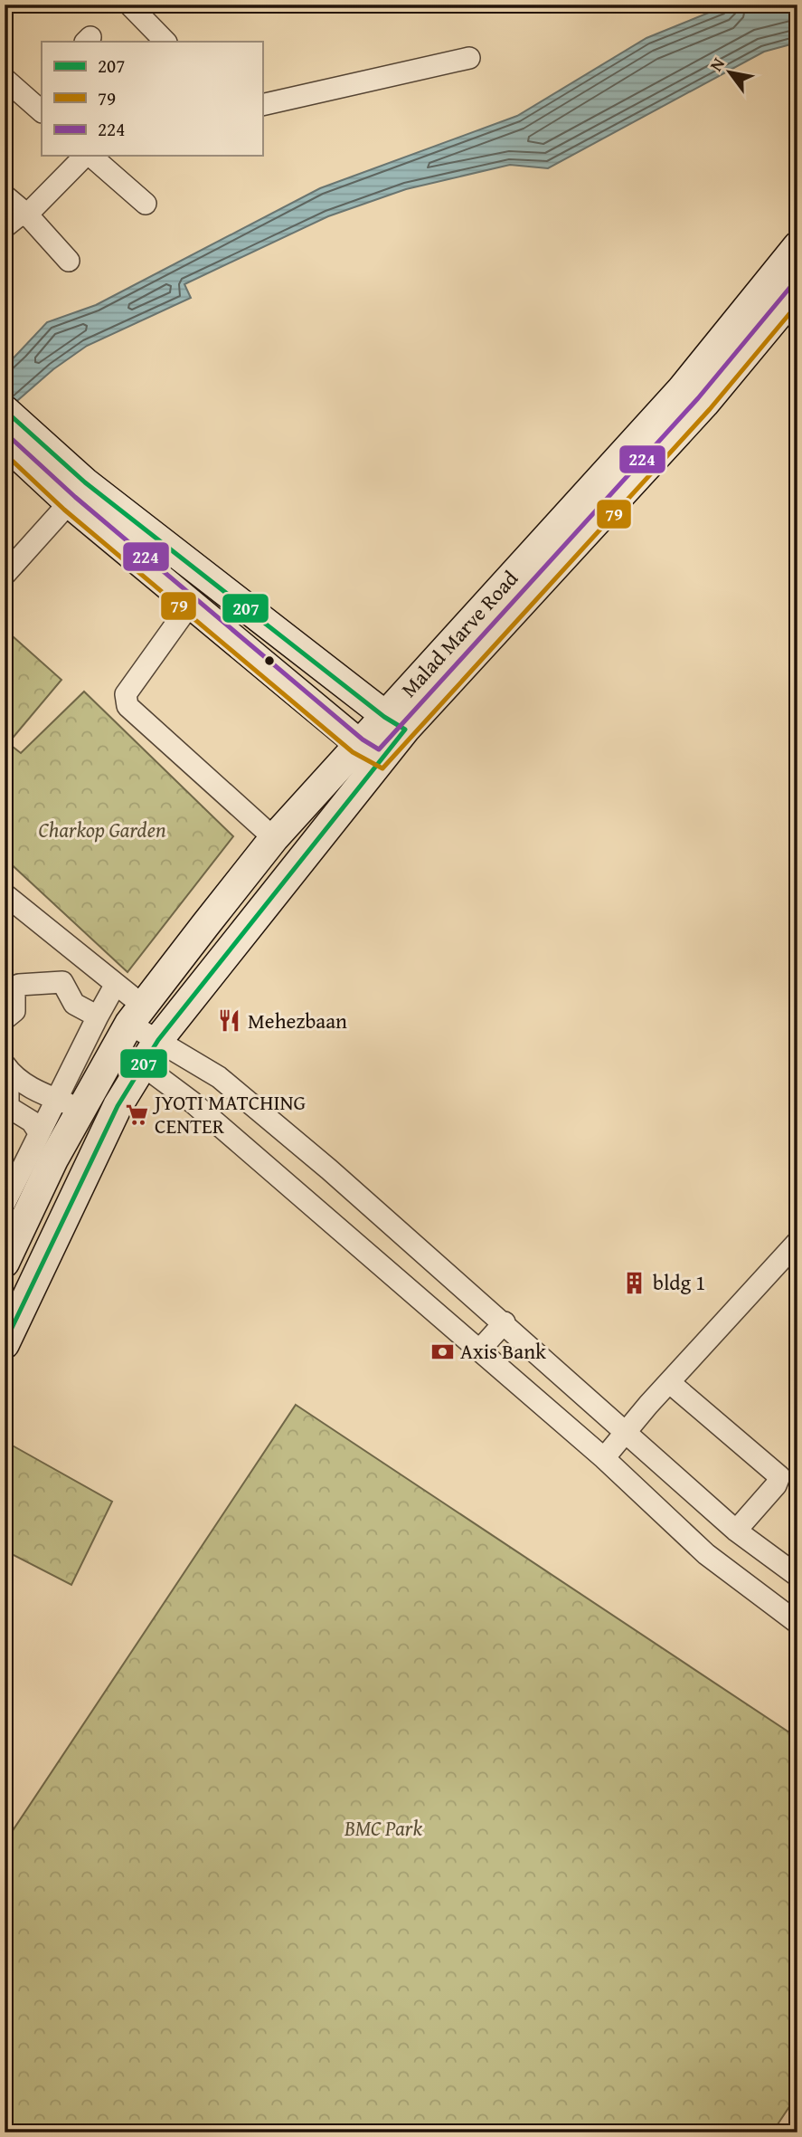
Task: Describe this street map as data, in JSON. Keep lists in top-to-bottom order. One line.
{"streets":{"main road":["Malad Marve Road"]},"parks":["Charkop Garden","BMC Park"],"places":{"restaurant":["Mehezbaan"],"supermarket":["JYOTI MATCHING CENTER"],"building":["bldg 1"],"bank":["Axis Bank"]},"lines":["transit line 224","transit line 79","transit line 207"],"legend":["207","79","224"],"north":"top left"}
